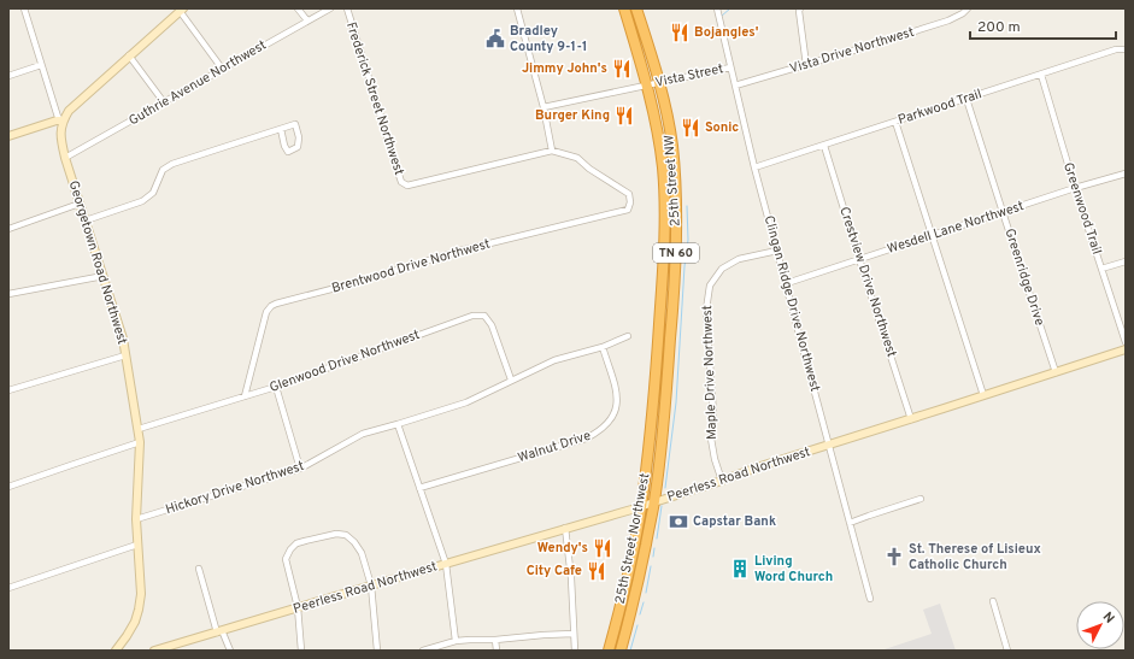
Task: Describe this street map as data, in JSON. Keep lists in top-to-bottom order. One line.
{"streets":{"highway":["25th Street NW","TN 60","25th Street Northwest"],"street":["Vista Drive Northwest","Vista Street","Guthrie Avenue Northwest","Frederick Street Northwest","Parkwood Trail","Greenwood Trail","Wesdell Lane Northwest","Georgetown Road Northwest","Brentwood Drive Northwest","Greenridge Drive","Crestview Drive Northwest","Clingan Ridge Drive Northwest","Glenwood Drive Northwest","Maple Drive Northwest","Walnut Drive","Peerless Road Northwest","Hickory Drive Northwest"]},"crossings":[["Vista Drive Northwest","Clingan Ridge Drive Northwest"],["Vista Street","25th Street NW"],["Vista Street","Clingan Ridge Drive Northwest"],["Guthrie Avenue Northwest","Georgetown Road Northwest"],["Frederick Street Northwest","Brentwood Drive Northwest"],["Parkwood Trail","Greenwood Trail"],["Parkwood Trail","Greenridge Drive"],["Parkwood Trail","Crestview Drive Northwest"],["Parkwood Trail","Clingan Ridge Drive Northwest"],["25th Street NW","Peerless Road Northwest"],["25th Street NW","25th Street Northwest"],["Greenwood Trail","Wesdell Lane Northwest"],["Wesdell Lane Northwest","Greenridge Drive"],["Wesdell Lane Northwest","Crestview Drive Northwest"],["Wesdell Lane Northwest","Clingan Ridge Drive Northwest"],["Georgetown Road Northwest","Glenwood Drive Northwest"],["Georgetown Road Northwest","Hickory Drive Northwest"],["Brentwood Drive Northwest","Glenwood Drive Northwest"],["Greenridge Drive","Peerless Road Northwest"],["Crestview Drive Northwest","Peerless Road Northwest"],["Clingan Ridge Drive Northwest","Maple Drive Northwest"],["Clingan Ridge Drive Northwest","Peerless Road Northwest"],["Glenwood Drive Northwest","Hickory Drive Northwest"],["Maple Drive Northwest","Peerless Road Northwest"],["Walnut Drive","Hickory Drive Northwest"],["Peerless Road Northwest","25th Street Northwest"]],"places":{"restaurant":["Bojangles'","Jimmy John's","Burger King","Sonic","Wendy's","City Cafe"],"public building":["Bradley County 9-1-1"],"bank":["Capstar Bank"],"church":["St. Therese of Lisieux Catholic Church"],"building":["Living Word Church"]},"scale_bar":"200 m","north":"top right"}
